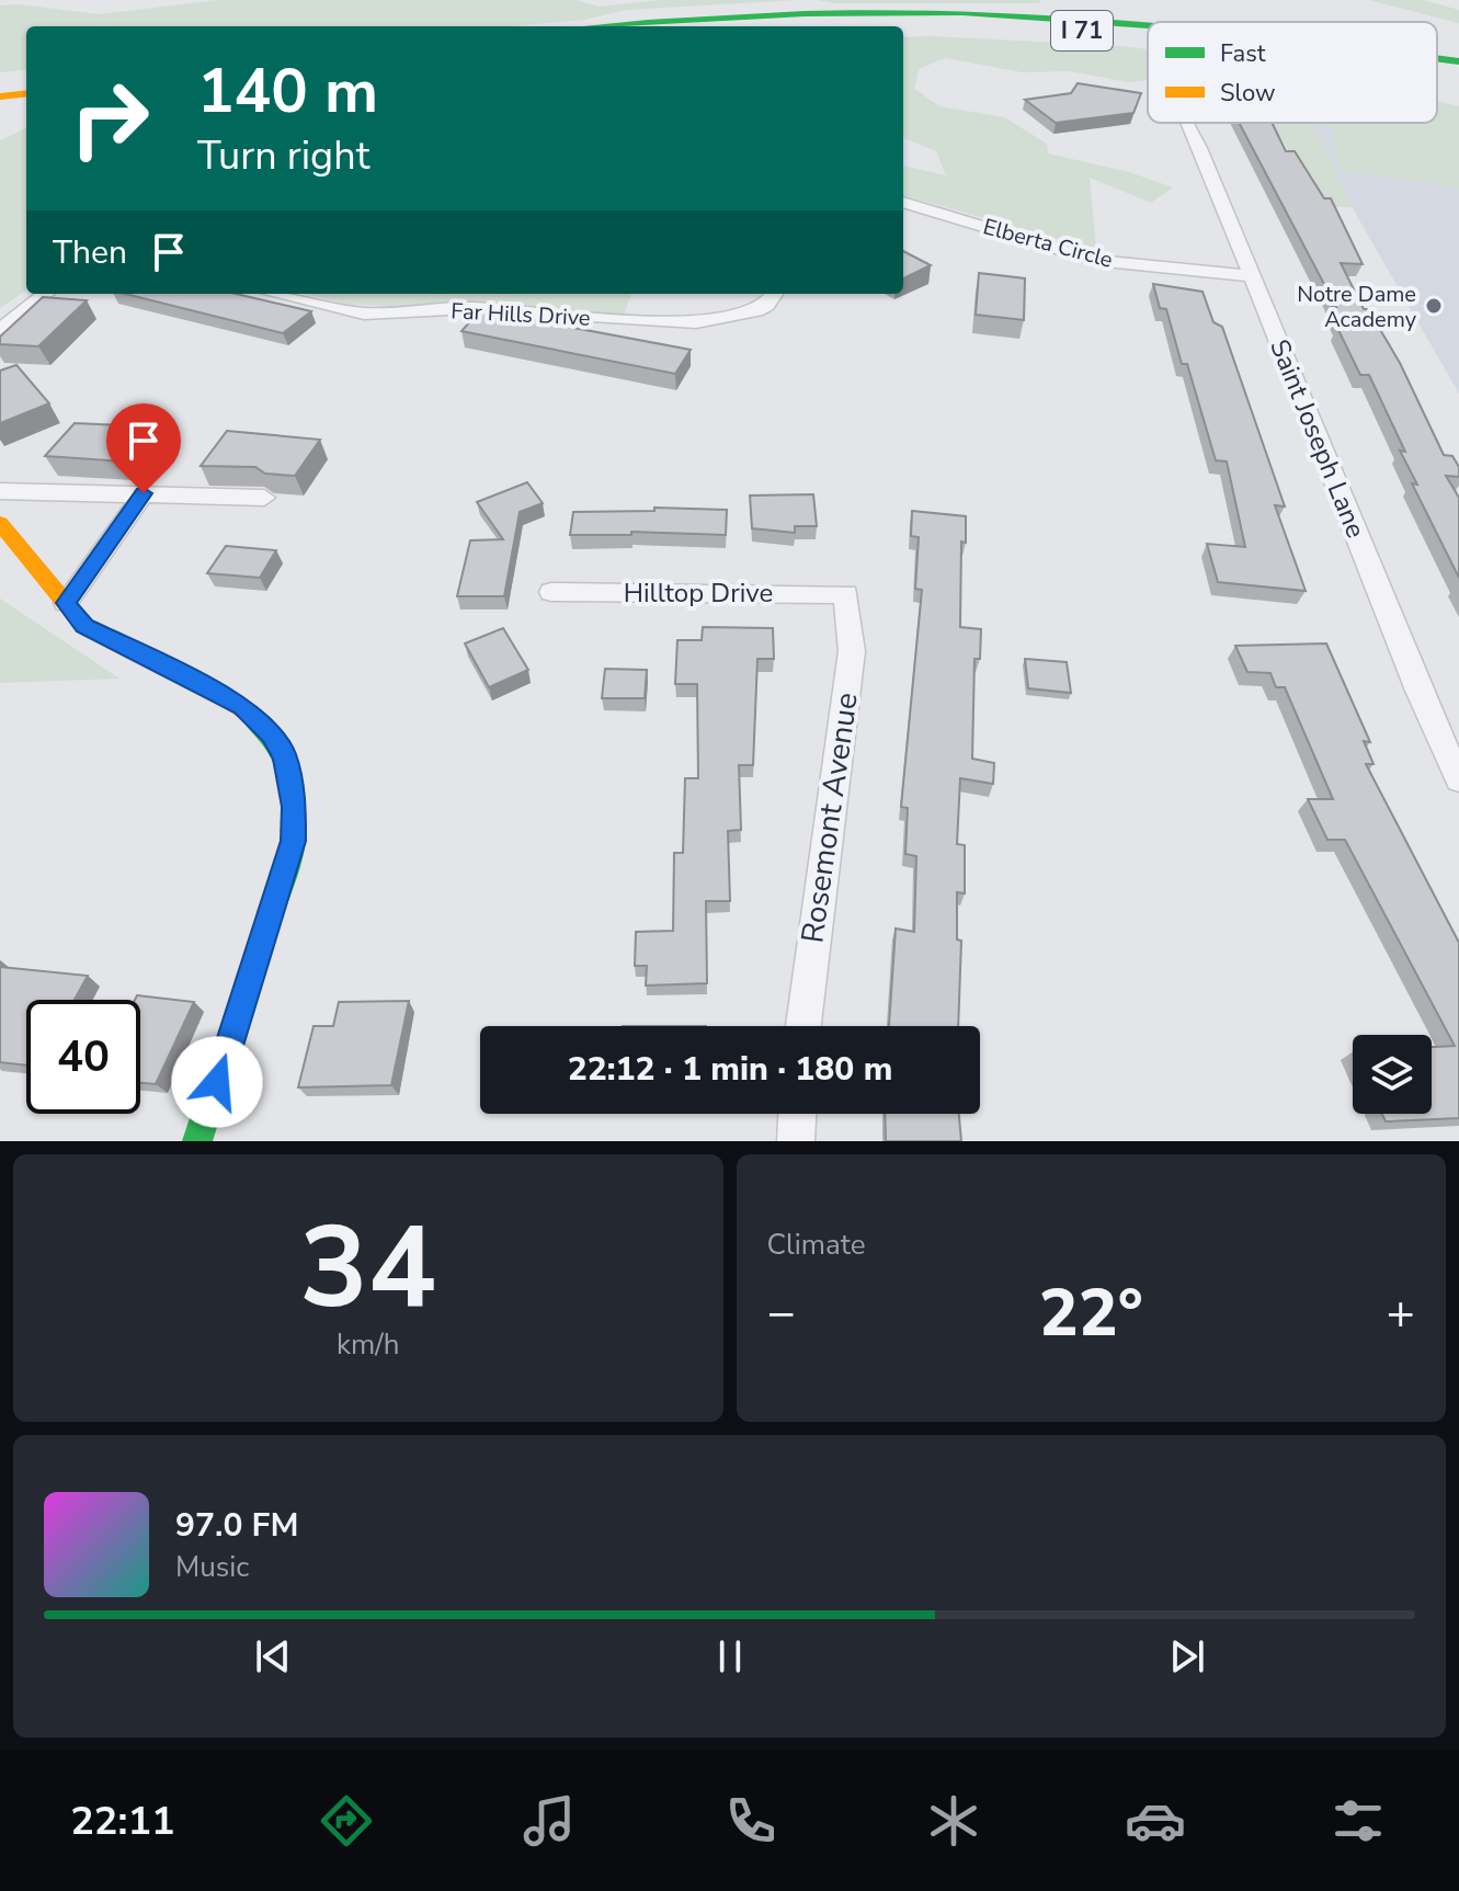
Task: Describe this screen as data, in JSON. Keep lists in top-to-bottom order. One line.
{"streets":{"main road":["I 71"],"street":["Elberta Circle","Far Hills Drive","Saint Joseph Lane","Hilltop Drive","Rosemont Avenue"]},"crossings":[["Elberta Circle","Saint Joseph Lane"],["Hilltop Drive","Rosemont Avenue"]],"places":["Notre Dame Academy"],"legend":["Fast","Slow"],"page":{"turn":["140 m","Turn right"],"then":"Then","limit":"40","trip":"22:12 · 1 min · 180 m","tile":[["34","km/h"],"Climate"],"heat":["−","22°","+"],"song":["97.0 FM","Music"],"tabs":"22:11"}}
